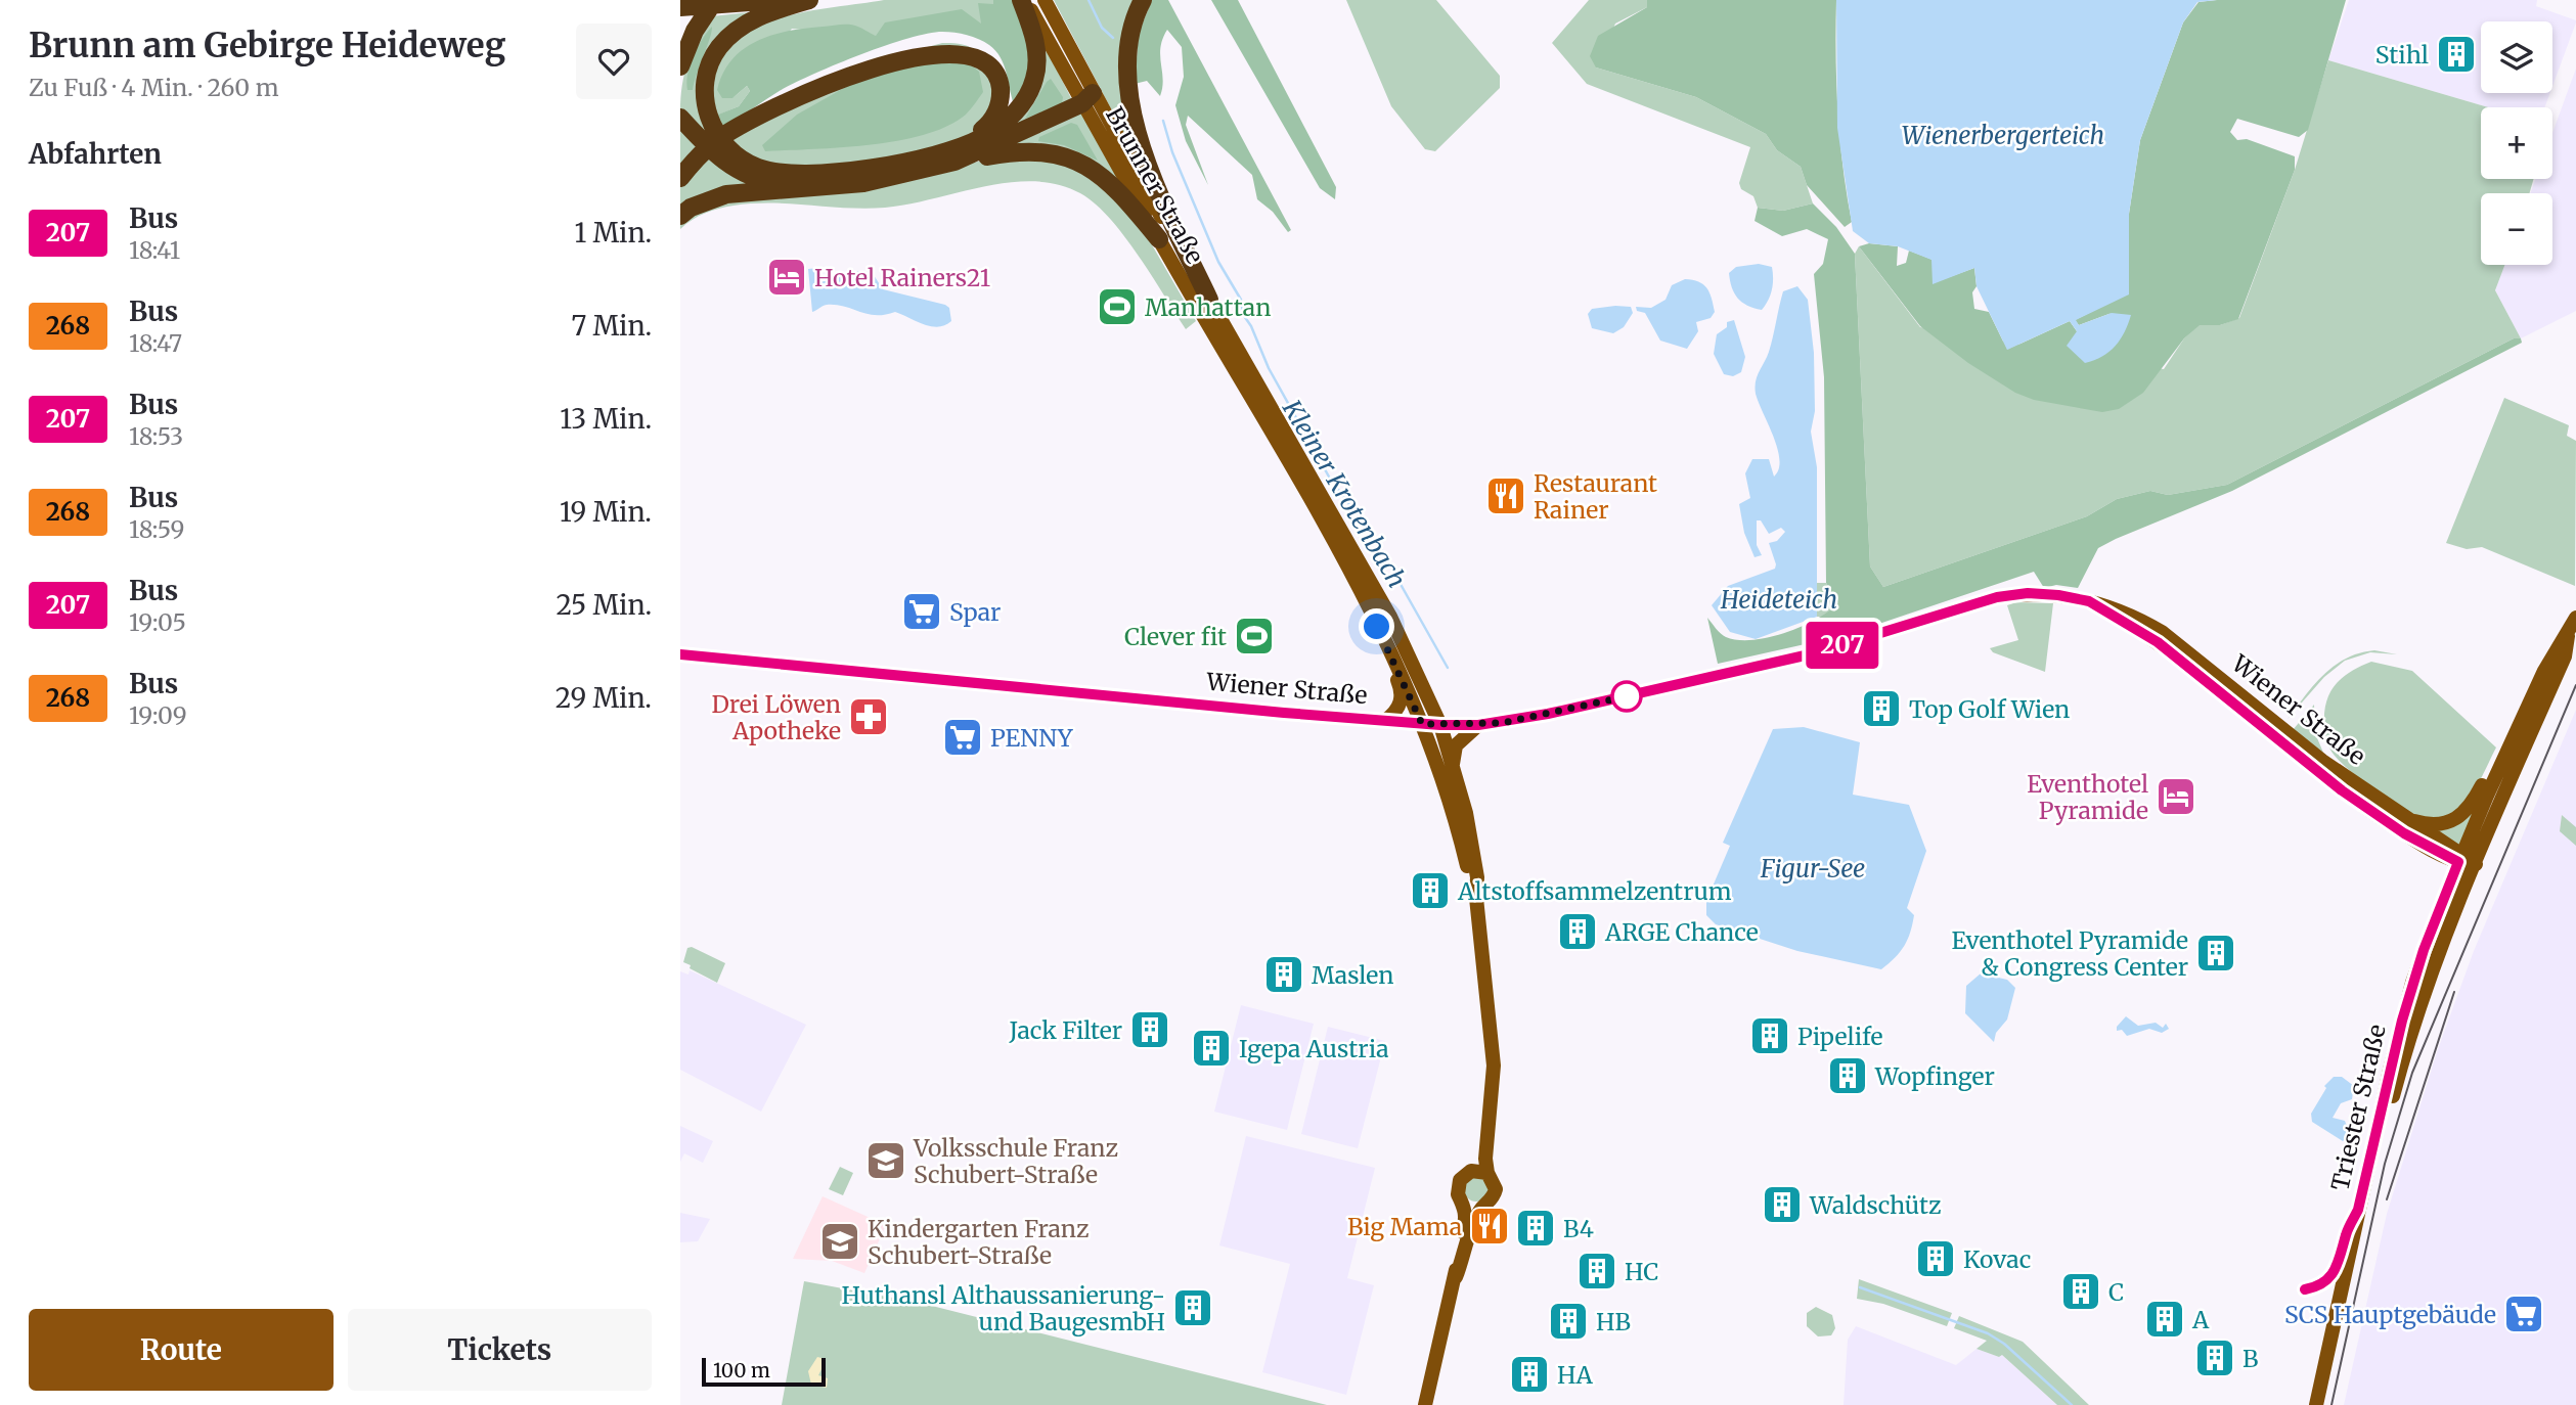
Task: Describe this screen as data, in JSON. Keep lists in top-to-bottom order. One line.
{"streets":{"main road":["Brunner Straße","Wiener Straße","Triester Straße"]},"crossings":[["Brunner Straße","Wiener Straße"],["Wiener Straße","Triester Straße"]],"water":["Wienerbergerteich","Kleiner Krotenbach","Heideteich","Figur-See"],"places":{"building":["Stihl","Top Golf Wien","Altstoffsammelzentrum","ARGE Chance","Eventhotel Pyramide & Congress Center","Maslen","Jack Filter","Pipelife","Igepa Austria","Wopfinger","Waldschütz","B4","Kovac","HC","C","Huthansl Althaussanierung- und BaugesmbH","A","HB","B","HA"],"hotel":["Hotel Rainers21","Eventhotel Pyramide"],"sports":["Manhattan","Clever fit"],"restaurant":["Restaurant Rainer","Big Mama"],"supermarket":["Spar","PENNY","SCS Hauptgebäude"],"pharmacy":["Drei Löwen Apotheke"],"school or university":["Volksschule Franz Schubert-Straße","Kindergarten Franz Schubert-Straße"]},"lines":["bus line 207"],"scale_bar":"100 m","page":{"heading":[["Brunn am Gebirge Heideweg","Zu Fuß · 4 Min. · 260 m"],"Abfahrten"],"on_map":"207","map_buttons":["+","−"],"list":[{"mark":"207","name":"Bus","note":"18:41","value":"1 Min."},{"mark":"268","name":"Bus","note":"18:47","value":"7 Min."},{"mark":"207","name":"Bus","note":"18:53","value":"13 Min."},{"mark":"268","name":"Bus","note":"18:59","value":"19 Min."},{"mark":"207","name":"Bus","note":"19:05","value":"25 Min."},{"mark":"268","name":"Bus","note":"19:09","value":"29 Min."}],"buttons":["Route","Tickets"],"scale":"100 m"}}
